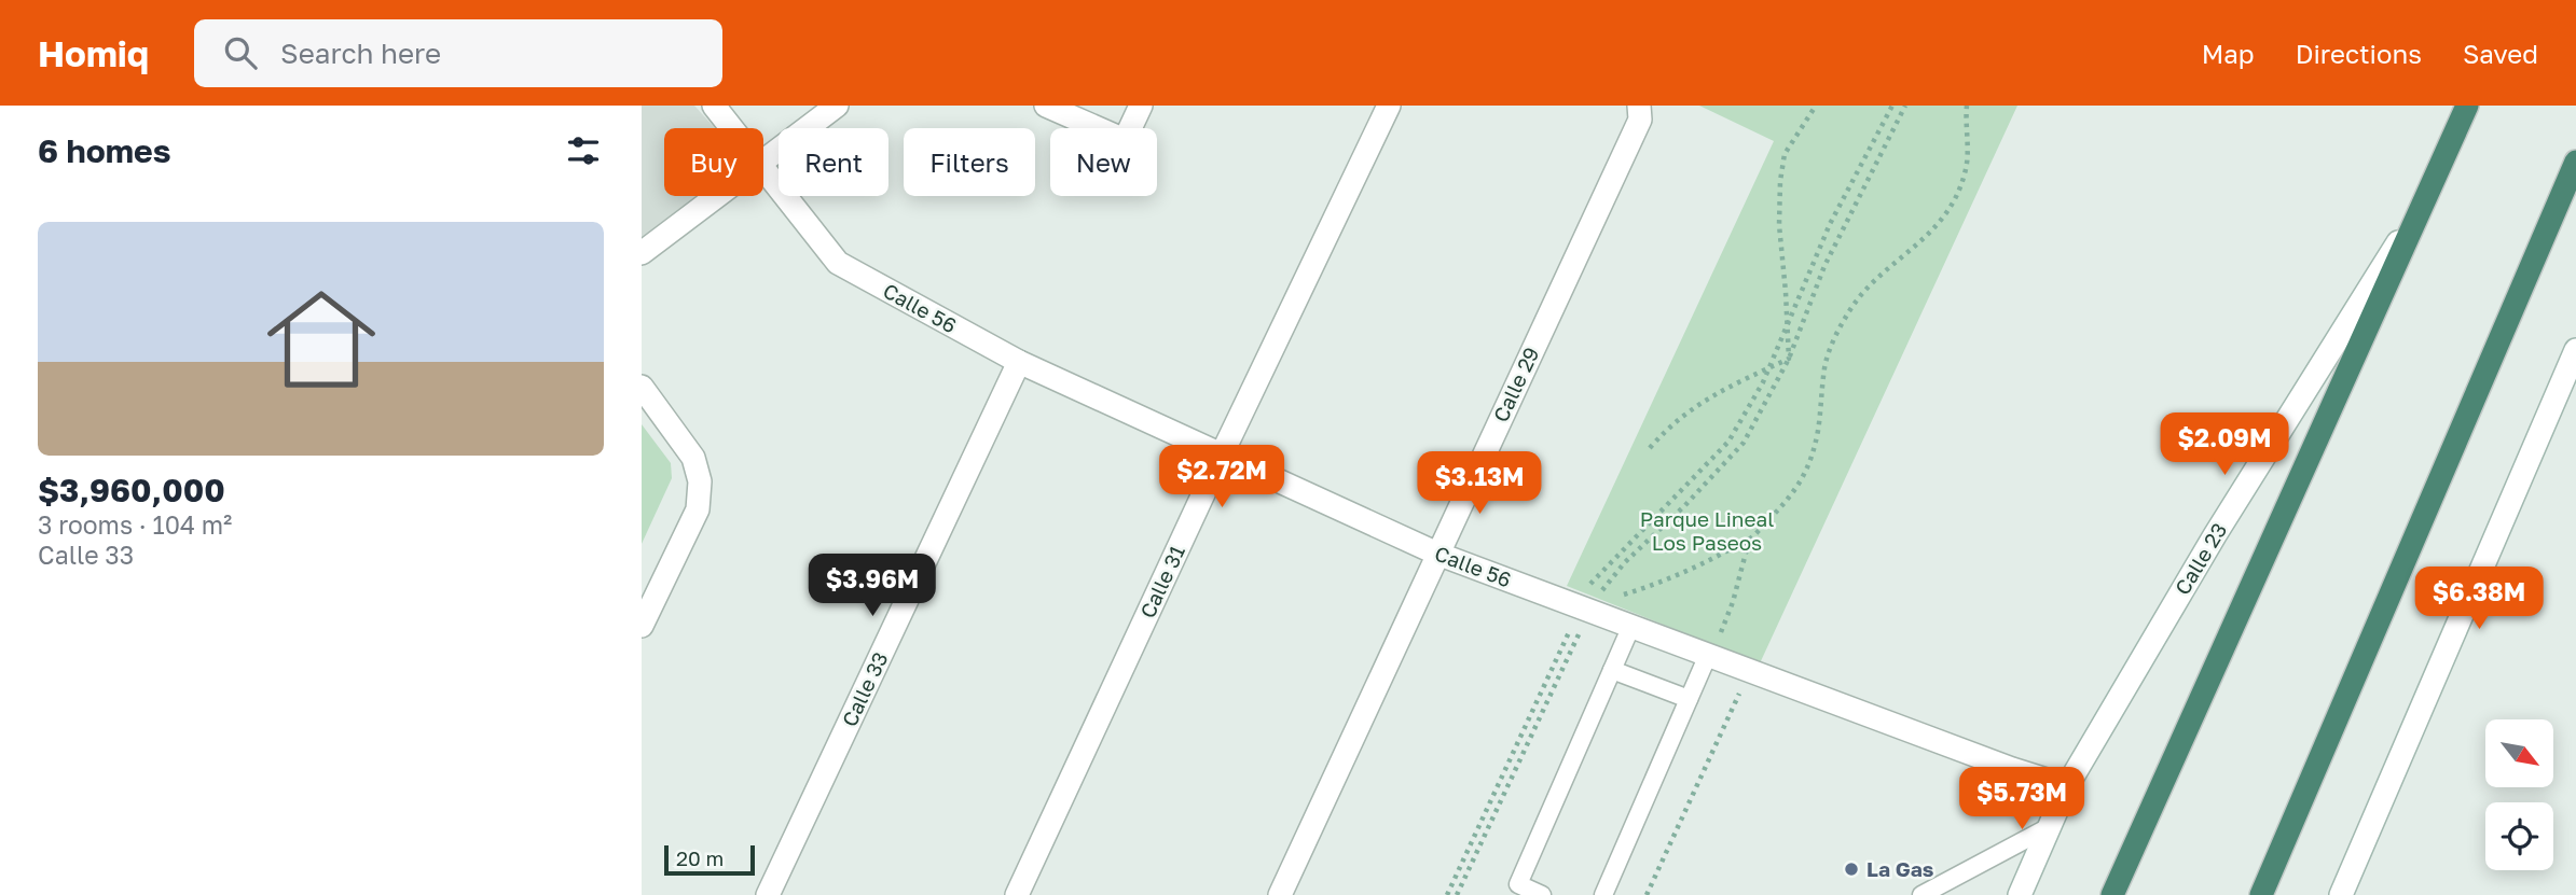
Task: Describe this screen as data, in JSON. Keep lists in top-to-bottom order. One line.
{"streets":{"street":["Calle 56","Calle 29","Calle 23","Calle 31","Calle 33"]},"crossings":[["Calle 56","Calle 29"],["Calle 56","Calle 23"],["Calle 56","Calle 31"],["Calle 56","Calle 33"]],"parks":["Parque Lineal Los Paseos"],"places":["La Gas"],"scale_bar":"20 m","north":"bottom right","page":{"header":"Homiq","search":"Search here","nav":["Map","Directions","Saved"],"heading":"6 homes","chip":["Buy","Rent","Filters","New"],"list":[{"name":"$3,960,000","note":"3 rooms · 104 m² · Calle 33"}],"price":["$2.09M","$2.72M","$3.13M","$3.96M","$6.38M","$5.73M"],"scale":"20 m"}}
